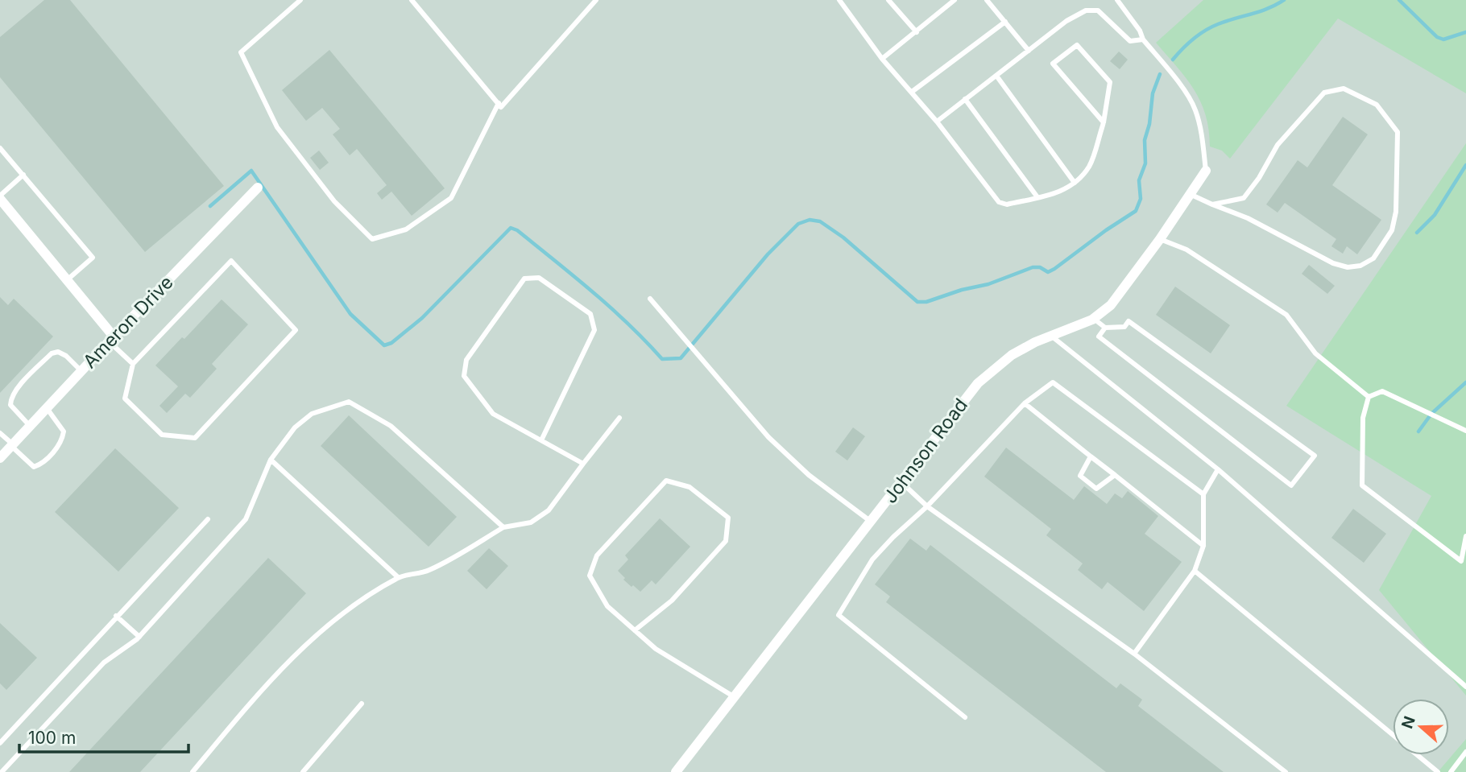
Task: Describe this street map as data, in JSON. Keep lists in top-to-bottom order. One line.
{"streets":{"street":["Ameron Drive","Johnson Road"]},"scale_bar":"100 m","north":"left"}
